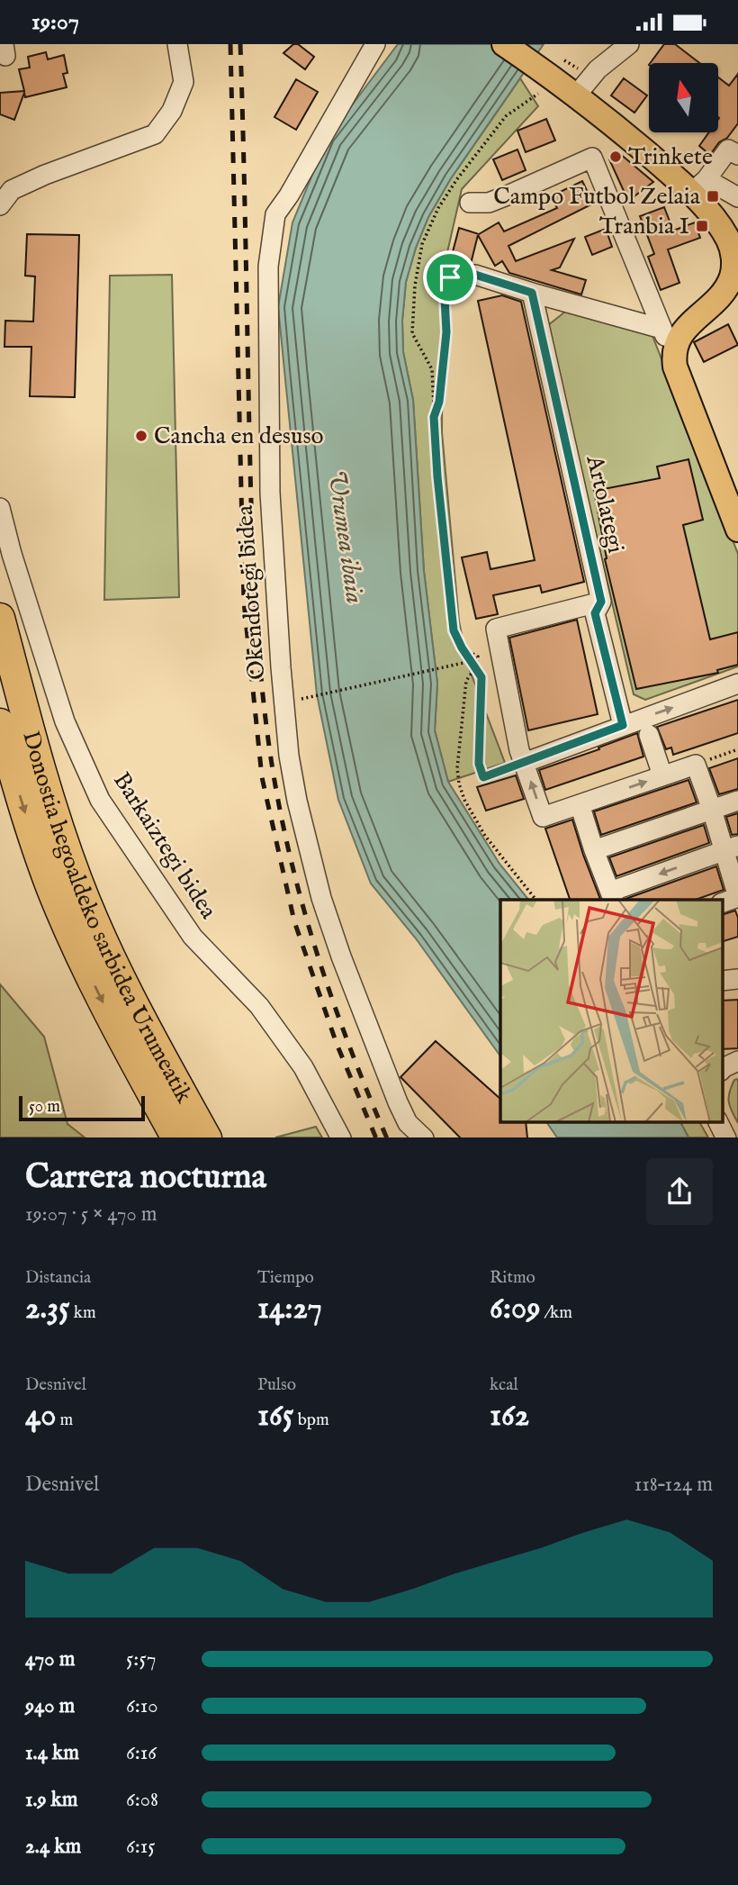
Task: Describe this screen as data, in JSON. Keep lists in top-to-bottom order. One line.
{"streets":{"highway":["Donostia hegoaldeko sarbidea Urumeatik"],"street":["Artolategi","Okendotegi bidea","Barkaiztegi bidea"]},"water":["Urumea ibaia"],"places":{"other":["Trinkete","Cancha en desuso"],"transit":["Campo Futbol Zelaia","Tranbia I"]},"scale_bar":"50 m","north":"top","page":{"status":"19:07","scale":"50 m","heading":["Carrera nocturna","19:07 · 5 × 470 m"],"stats":[["Distancia","2.35 km"],["Tiempo","14:27"],["Ritmo","6:09 /km"],["Desnivel","40 m"],["Pulso","165 bpm"],["kcal","162"]],"chart":["Desnivel","118–124 m"],"list":[{"name":"470 m","note":"5:57"},{"name":"940 m","note":"6:10"},{"name":"1.4 km","note":"6:16"},{"name":"1.9 km","note":"6:08"},{"name":"2.4 km","note":"6:15"}]}}
